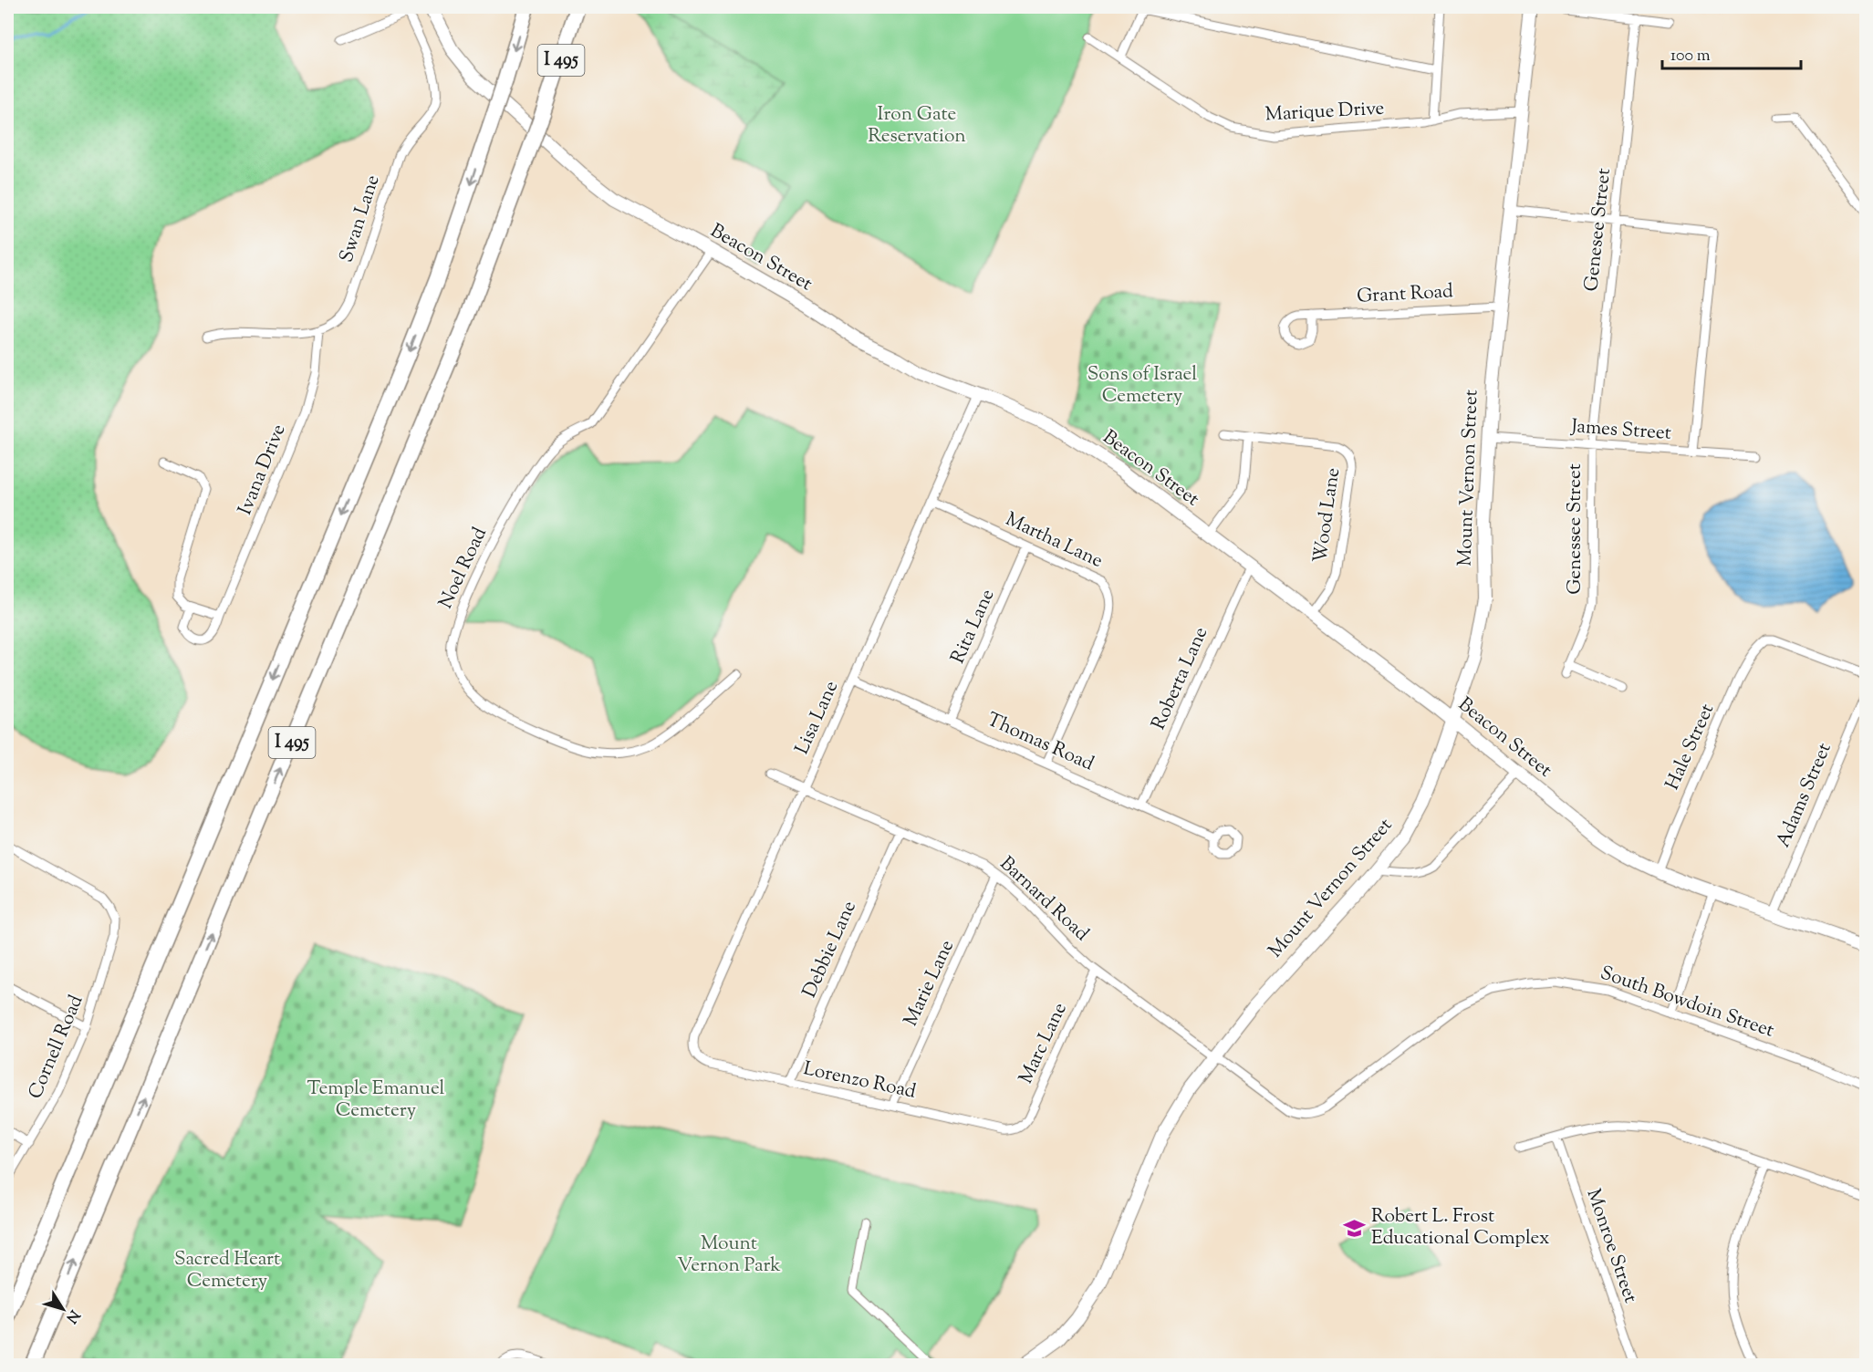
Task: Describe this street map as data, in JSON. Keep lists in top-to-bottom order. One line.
{"streets":{"highway":["I 495"],"main road":["Beacon Street","Mount Vernon Street"],"street":["Marique Drive","Swan Lane","Genesee Street","Grant Road","James Street","Ivana Drive","Wood Lane","Genessee Street","Martha Lane","Noel Road","Rita Lane","Roberta Lane","Lisa Lane","Thomas Road","Hale Street","Adams Street","Barnard Road","Debbie Lane","Marie Lane","South Bowdoin Street","Marc Lane","Cornell Road","Lorenzo Road","Monroe Street"]},"crossings":[["Marique Drive","Mount Vernon Street"],["Swan Lane","Ivana Drive"],["Genesee Street","James Street"],["Genesee Street","Genessee Street"],["Beacon Street","Mount Vernon Street"],["Beacon Street","Wood Lane"],["Beacon Street","Noel Road"],["Beacon Street","Roberta Lane"],["Beacon Street","Lisa Lane"],["Beacon Street","Hale Street"],["Beacon Street","Adams Street"],["Grant Road","Mount Vernon Street"],["James Street","Mount Vernon Street"],["James Street","Genessee Street"],["Mount Vernon Street","Barnard Road"],["Martha Lane","Rita Lane"],["Martha Lane","Lisa Lane"],["Martha Lane","Thomas Road"],["Rita Lane","Thomas Road"],["Roberta Lane","Thomas Road"],["Lisa Lane","Thomas Road"],["Lisa Lane","Barnard Road"],["Lisa Lane","Lorenzo Road"],["Barnard Road","Debbie Lane"],["Barnard Road","Marie Lane"],["Barnard Road","South Bowdoin Street"],["Barnard Road","Marc Lane"],["Debbie Lane","Lorenzo Road"],["Marie Lane","Lorenzo Road"],["Marc Lane","Lorenzo Road"]],"parks":["Iron Gate Reservation","Sons of Israel Cemetery","Temple Emanuel Cemetery","Mount Vernon Park","Sacred Heart Cemetery"],"places":{"school or university":["Robert L. Frost Educational Complex"]},"scale_bar":"100 m","north":"bottom right"}
